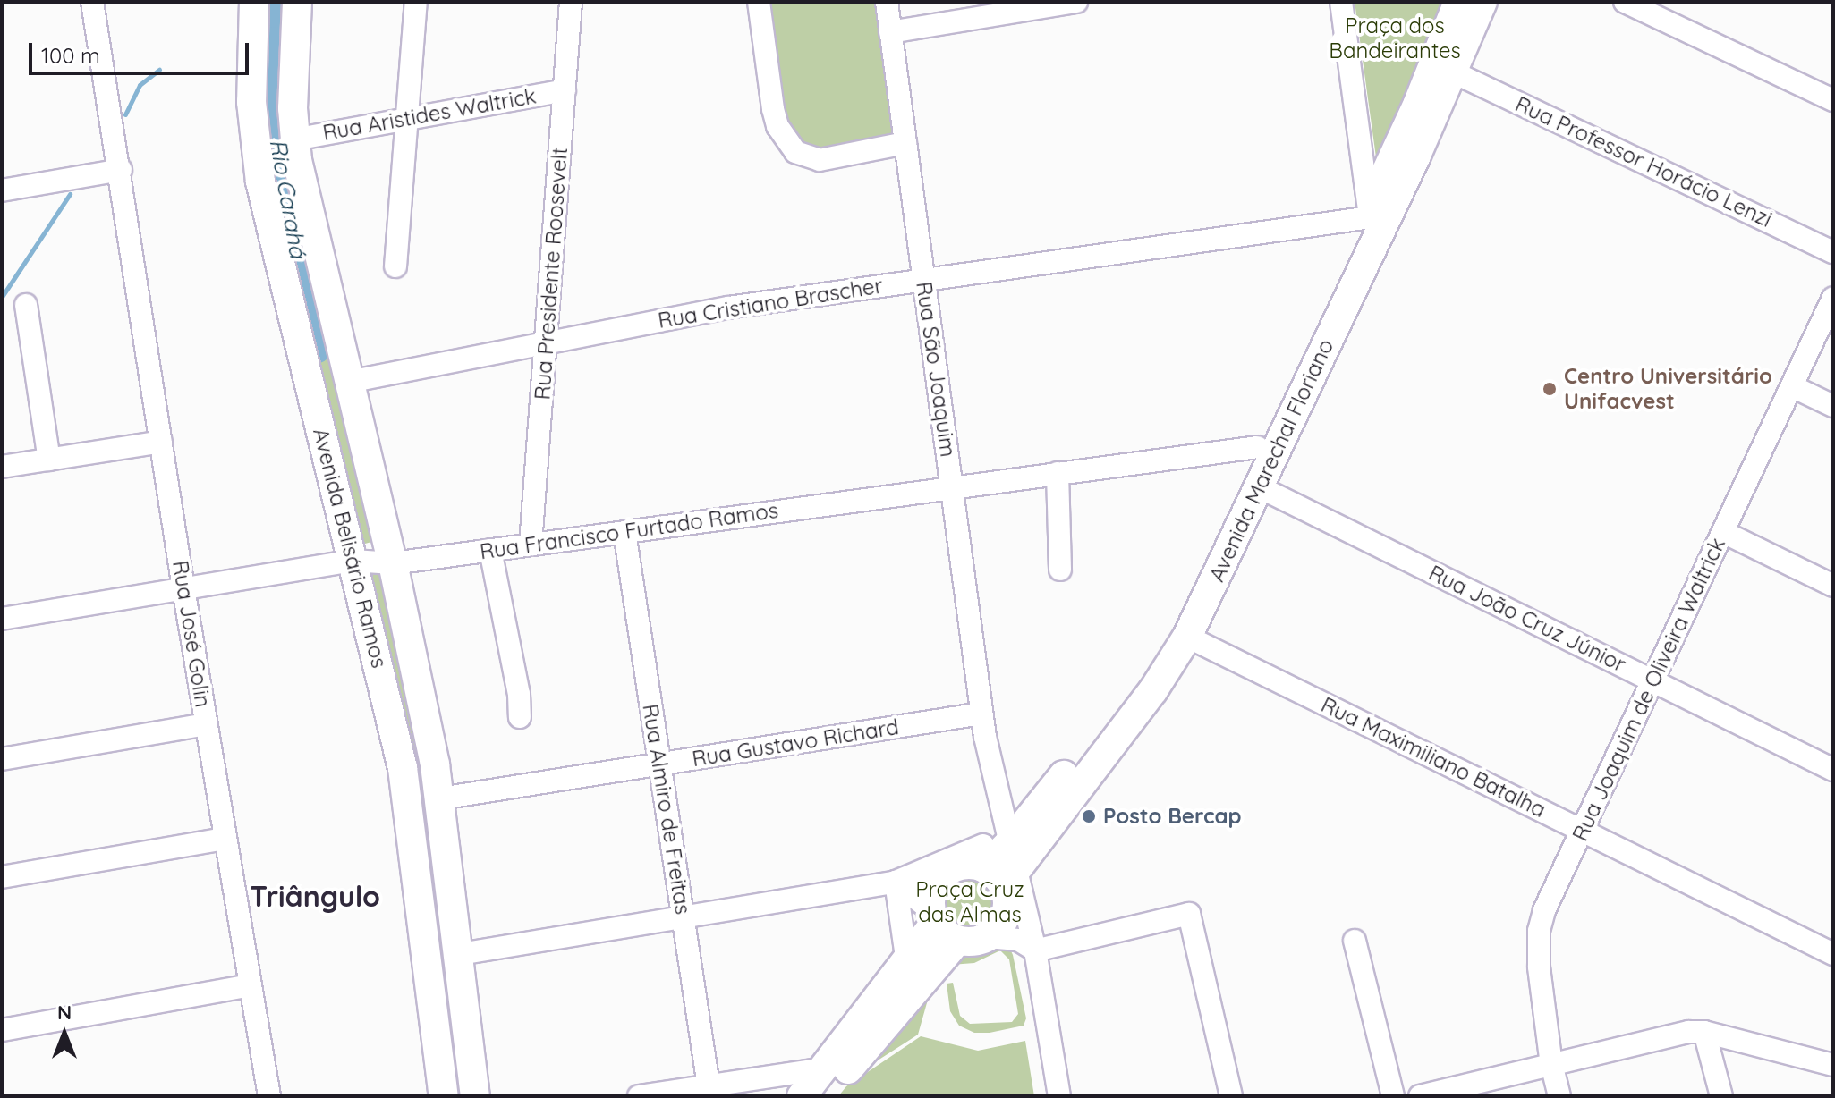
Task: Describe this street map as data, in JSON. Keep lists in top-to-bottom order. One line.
{"streets":{"main road":["Avenida Marechal Floriano","Avenida Belisário Ramos"],"street":["Rua Aristides Waltrick","Rua Professor Horácio Lenzi","Rua Presidente Roosevelt","Rua Cristiano Brascher","Rua São Joaquim","Rua Francisco Furtado Ramos","Rua João Cruz Júnior","Rua José Golin","Rua Joaquim de Oliveira Waltrick","Rua Gustavo Richard","Rua Maximiliano Batalha","Rua Almiro de Freitas"]},"crossings":[["Rua Aristides Waltrick","Rua Presidente Roosevelt"],["Rua Aristides Waltrick","Avenida Belisário Ramos"],["Rua Professor Horácio Lenzi","Avenida Marechal Floriano"],["Rua Presidente Roosevelt","Rua Cristiano Brascher"],["Rua Presidente Roosevelt","Rua Francisco Furtado Ramos"],["Rua Cristiano Brascher","Rua São Joaquim"],["Rua Cristiano Brascher","Avenida Marechal Floriano"],["Rua Cristiano Brascher","Avenida Belisário Ramos"],["Rua São Joaquim","Avenida Marechal Floriano"],["Rua São Joaquim","Rua Francisco Furtado Ramos"],["Rua São Joaquim","Rua Gustavo Richard"],["Avenida Marechal Floriano","Rua Francisco Furtado Ramos"],["Avenida Marechal Floriano","Rua João Cruz Júnior"],["Avenida Marechal Floriano","Rua Maximiliano Batalha"],["Rua Francisco Furtado Ramos","Avenida Belisário Ramos"],["Rua Francisco Furtado Ramos","Rua José Golin"],["Rua Francisco Furtado Ramos","Rua Almiro de Freitas"],["Avenida Belisário Ramos","Rua Gustavo Richard"],["Rua João Cruz Júnior","Rua Joaquim de Oliveira Waltrick"],["Rua Joaquim de Oliveira Waltrick","Rua Maximiliano Batalha"],["Rua Gustavo Richard","Rua Almiro de Freitas"]],"districts":["Triângulo"],"water":["Rio Carahá"],"parks":["Praça dos Bandeirantes","Praça Cruz das Almas"],"places":["Centro Universitário Unifacvest","Posto Bercap"],"scale_bar":"100 m","north":"top"}
